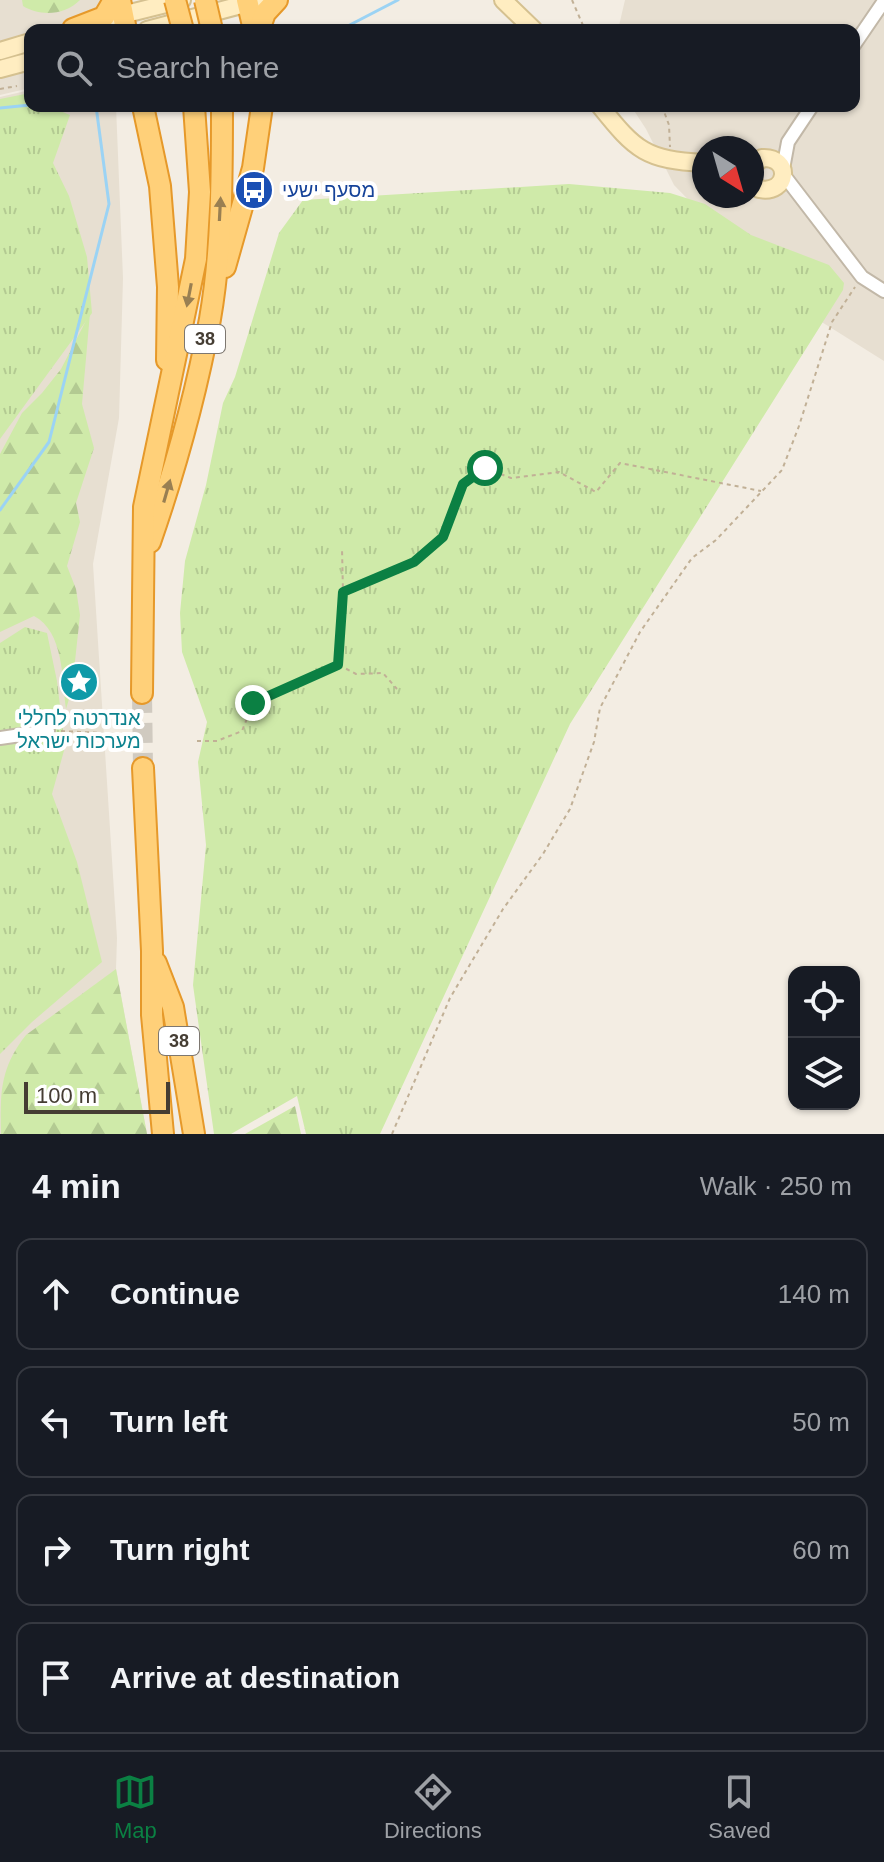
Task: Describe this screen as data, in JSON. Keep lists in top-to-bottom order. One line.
{"streets":{"highway":["38"]},"places":{"bus stop":["מסעף ישעי"],"place":["אנדרטה לחללי מערכות ישראל"]},"scale_bar":"100 m","north":"bottom right","page":{"search":"Search here","scale":"100 m","heading":["4 min","Walk · 250 m"],"list":[["Continue","140 m"],["Turn left","50 m"],["Turn right","60 m"],"Arrive at destination"],"nav":["Map","Directions","Saved"]}}
